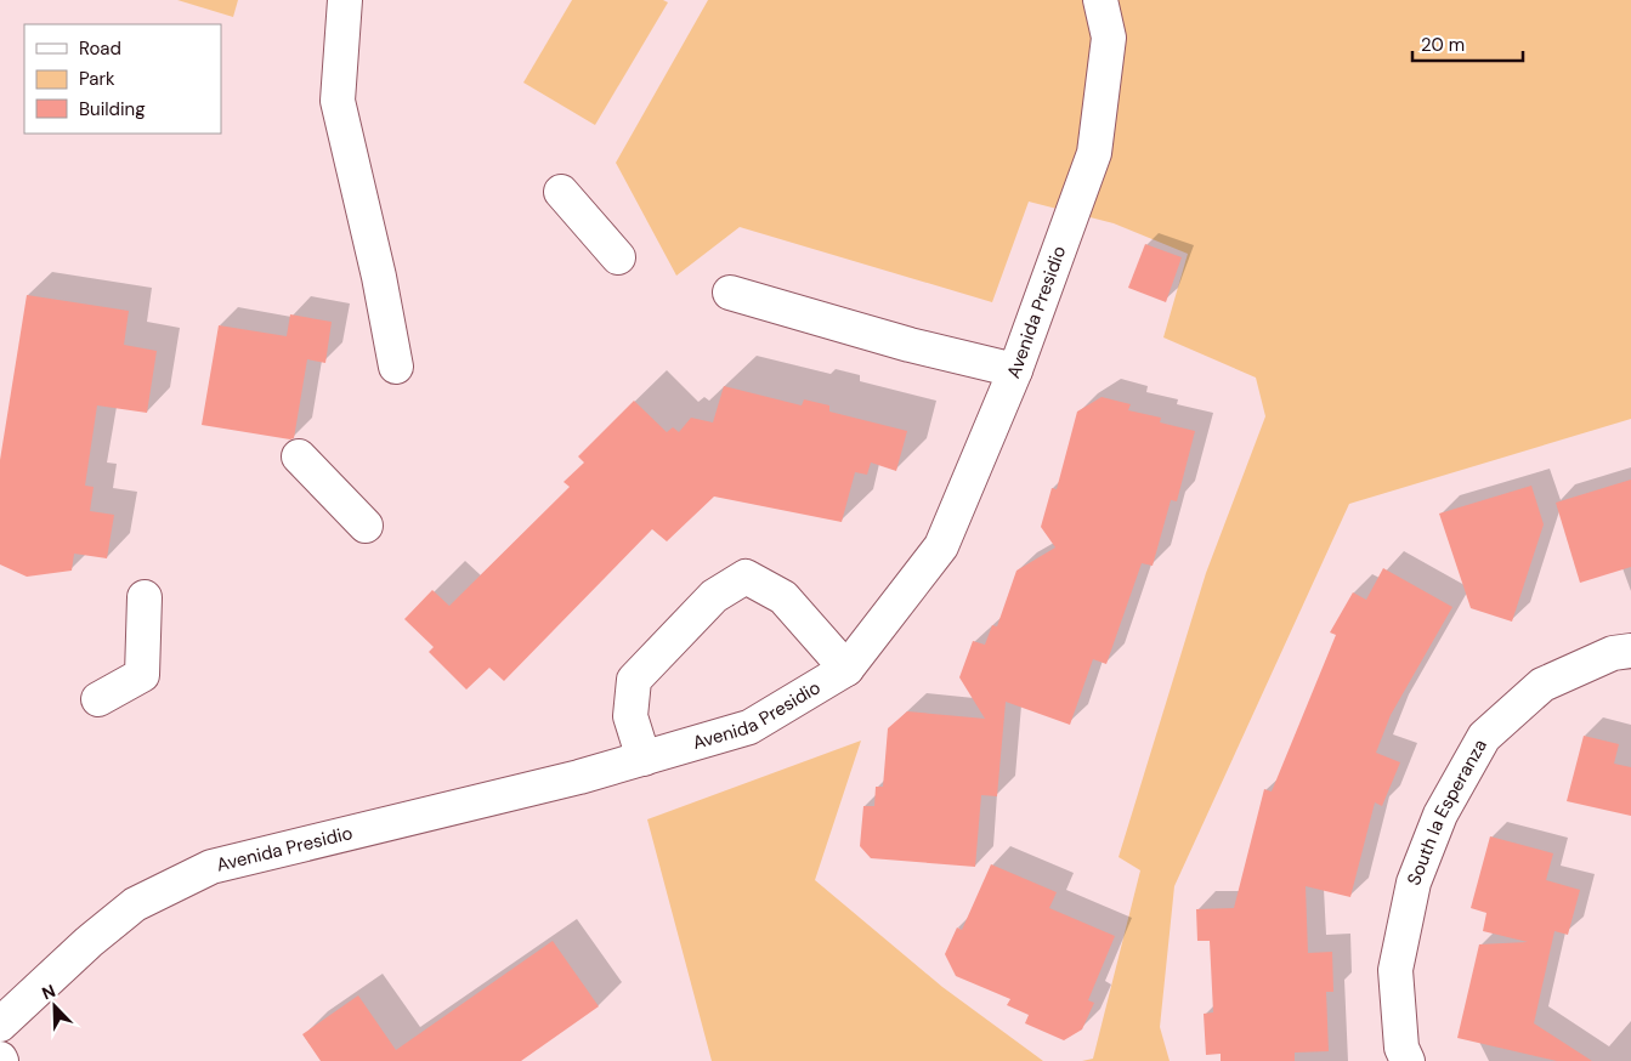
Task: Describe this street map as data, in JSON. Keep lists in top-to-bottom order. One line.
{"streets":{"street":["Avenida Presidio","South la Esperanza"]},"legend":["Road","Park","Building"],"scale_bar":"20 m","north":"top left"}
